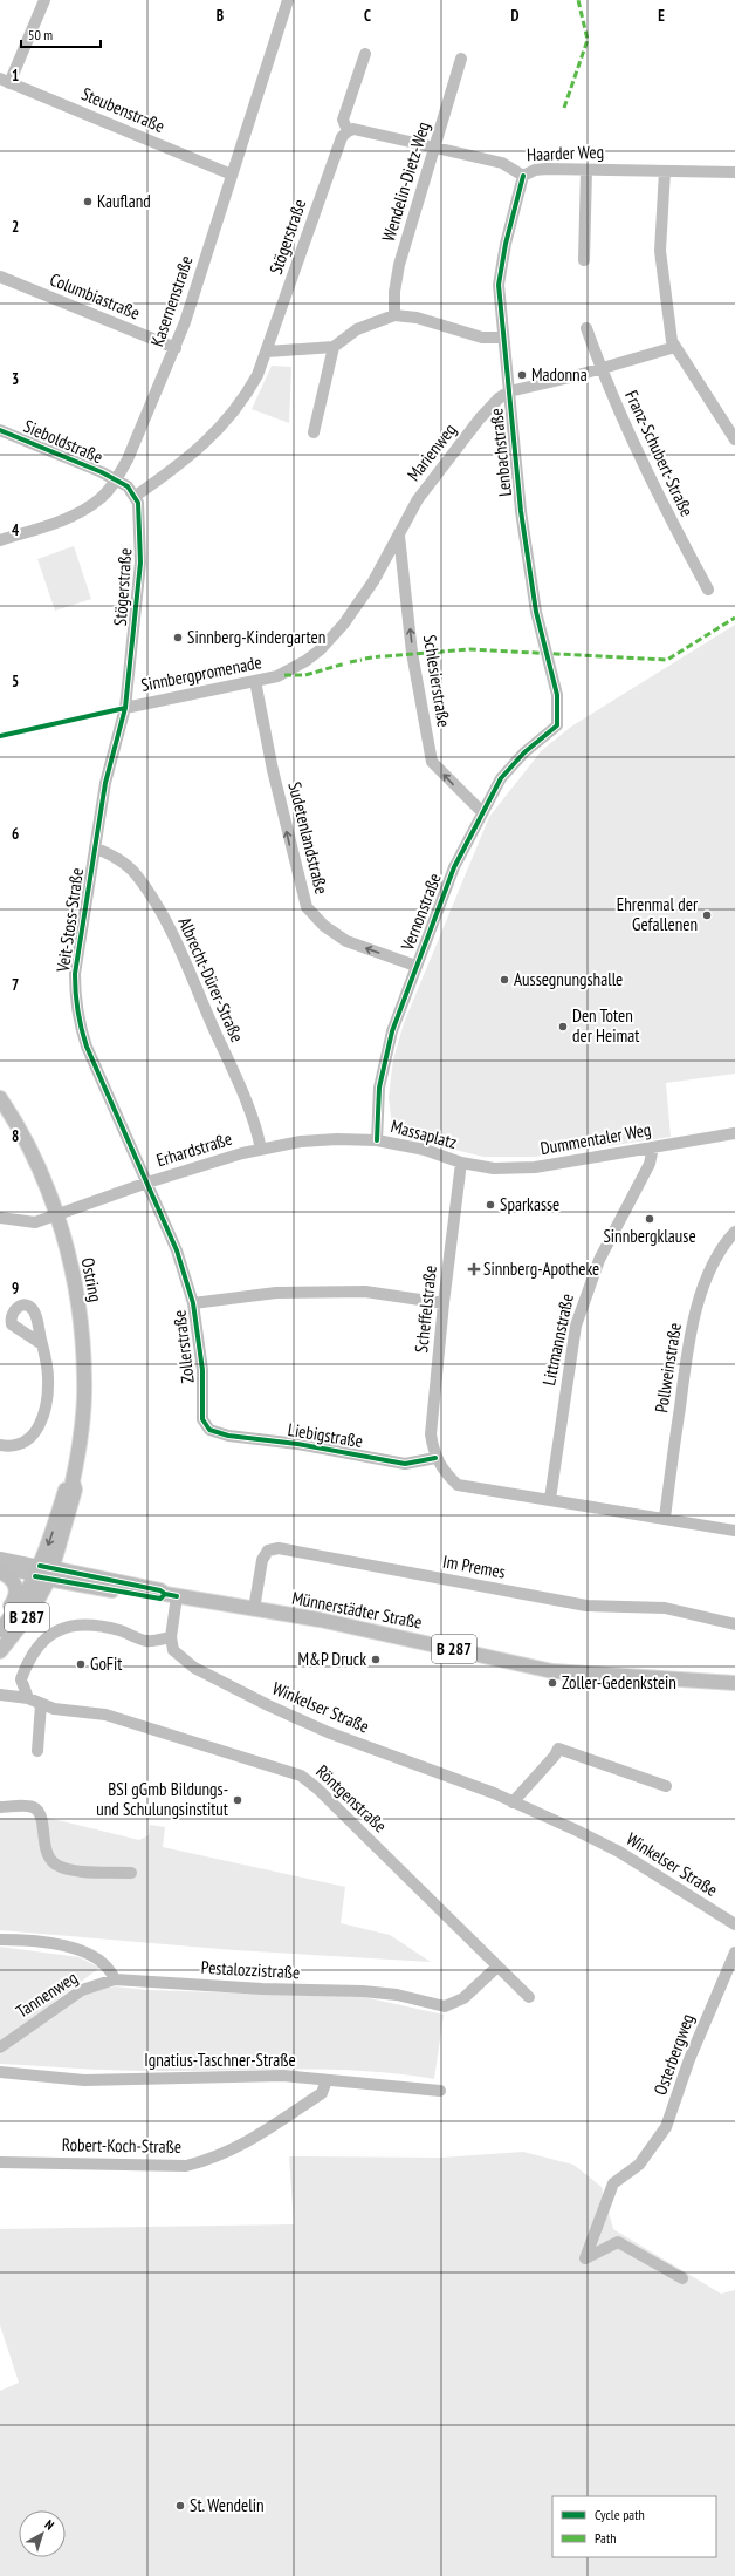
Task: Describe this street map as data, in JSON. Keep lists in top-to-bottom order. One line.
{"streets":{"main road":["Ostring","Münnerstädter Straße","B 287"],"street":["Steubenstraße","Haarder Weg","Wendelin-Dietz-Weg","Stögerstraße","Columbiastraße","Kasernenstraße","Sieboldstraße","Marienweg","Lenbachstraße","Franz-Schubert-Straße","Sinnbergpromenade","Schlesierstraße","Sudetenlandstraße","Vernonstraße","Veit-Stoss-Straße","Albrecht-Dürer-Straße","Massaplatz","Dummentaler Weg","Erhardstraße","Scheffelstraße","Littmannstraße","Zollerstraße","Pollweinstraße","Liebigstraße","Im Premes","Winkelser Straße","Röntgenstraße","Pestalozzistraße","Tannenweg","Osterbergweg","Ignatius-Taschner-Straße","Robert-Koch-Straße"]},"crossings":[["Steubenstraße","Kasernenstraße"],["Haarder Weg","Wendelin-Dietz-Weg"],["Haarder Weg","Stögerstraße"],["Haarder Weg","Lenbachstraße"],["Stögerstraße","Sinnbergpromenade"],["Stögerstraße","Veit-Stoss-Straße"],["Columbiastraße","Kasernenstraße"],["Kasernenstraße","Sieboldstraße"],["Marienweg","Lenbachstraße"],["Marienweg","Franz-Schubert-Straße"],["Marienweg","Sinnbergpromenade"],["Marienweg","Schlesierstraße"],["Lenbachstraße","Vernonstraße"],["Sinnbergpromenade","Sudetenlandstraße"],["Sinnbergpromenade","Veit-Stoss-Straße"],["Schlesierstraße","Vernonstraße"],["Sudetenlandstraße","Vernonstraße"],["Vernonstraße","Massaplatz"],["Vernonstraße","Erhardstraße"],["Veit-Stoss-Straße","Albrecht-Dürer-Straße"],["Veit-Stoss-Straße","Erhardstraße"],["Veit-Stoss-Straße","Zollerstraße"],["Albrecht-Dürer-Straße","Erhardstraße"],["Massaplatz","Dummentaler Weg"],["Massaplatz","Erhardstraße"],["Massaplatz","Scheffelstraße"],["Dummentaler Weg","Scheffelstraße"],["Dummentaler Weg","Littmannstraße"],["Erhardstraße","Ostring"],["Erhardstraße","Zollerstraße"],["Ostring","Münnerstädter Straße"],["Scheffelstraße","Liebigstraße"],["Zollerstraße","Liebigstraße"],["Im Premes","Münnerstädter Straße"],["Röntgenstraße","Pestalozzistraße"],["Pestalozzistraße","Tannenweg"],["Ignatius-Taschner-Straße","Robert-Koch-Straße"]],"one_way":["Schlesierstraße","Sudetenlandstraße"],"places":{"other":["Kaufland","Madonna","Sinnberg-Kindergarten","Ehrenmal der Gefallenen","Aussegnungshalle","Den Toten der Heimat","Sparkasse","Sinnbergklause","M&P Druck","GoFit","Zoller-Gedenkstein","BSI gGmb Bildungs- und Schulungsinstitut","St. Wendelin"],"health":["Sinnberg-Apotheke"]},"legend":["Cycle path","Path"],"scale_bar":"50 m","north":"top right","grid":{"columns":["B","C","D","E"],"rows":["1","2","3","4","5","6","7","8","9"]}}
